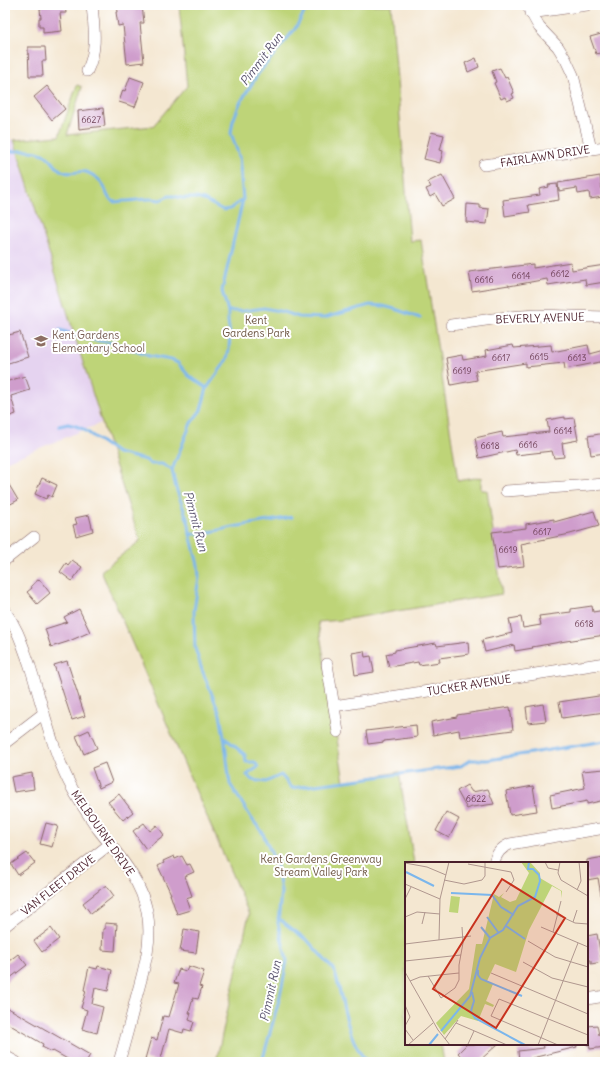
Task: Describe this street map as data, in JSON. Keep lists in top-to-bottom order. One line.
{"streets":{"street":["FAIRLAWN DRIVE","BEVERLY AVENUE","TUCKER AVENUE","MELBOURNE DRIVE","VAN FLEET DRIVE"]},"crossings":[["MELBOURNE DRIVE","VAN FLEET DRIVE"]],"water":["Pimmit Run"],"parks":["Kent Gardens Park","Kent Gardens Greenway Stream Valley Park"],"places":{"school or university":["Kent Gardens Elementary School"]},"house_numbers":["6627","6612","6614","6616","6615","6617","6613","6619","6614","6616","6618","6617","6619","6618","6622"]}
